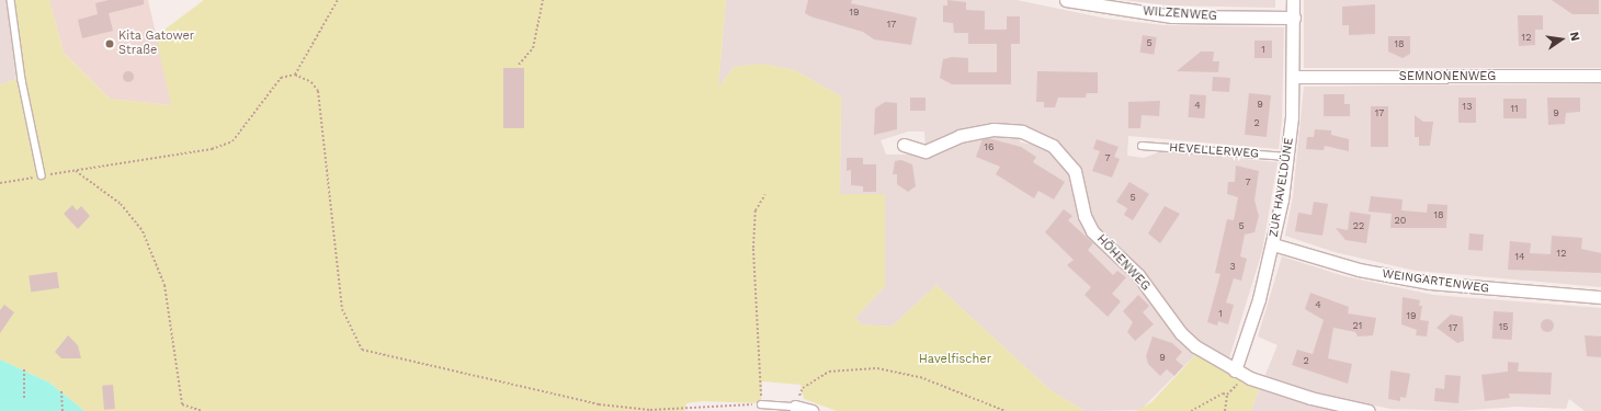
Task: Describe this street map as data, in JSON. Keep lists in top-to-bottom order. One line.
{"streets":{"street":["WILZENWEG","SEMNONENWEG","ZUR HAVELDÜNE","HÖHENWEG","WEINGARTENWEG"],"lane":["HEVELLERWEG"]},"crossings":[["WILZENWEG","ZUR HAVELDÜNE"],["SEMNONENWEG","ZUR HAVELDÜNE"],["HEVELLERWEG","ZUR HAVELDÜNE"],["ZUR HAVELDÜNE","HÖHENWEG"],["ZUR HAVELDÜNE","WEINGARTENWEG"]],"parks":["Havelfischer"],"places":["Kita Gatower Straße"],"house_numbers":["19","17","12","5","18","1","9","4","13","11","17","9","2","16","7","7","5","18","20","5","22","12","14","3","4","1","19","21","15","17","9","2"],"north":"right"}
